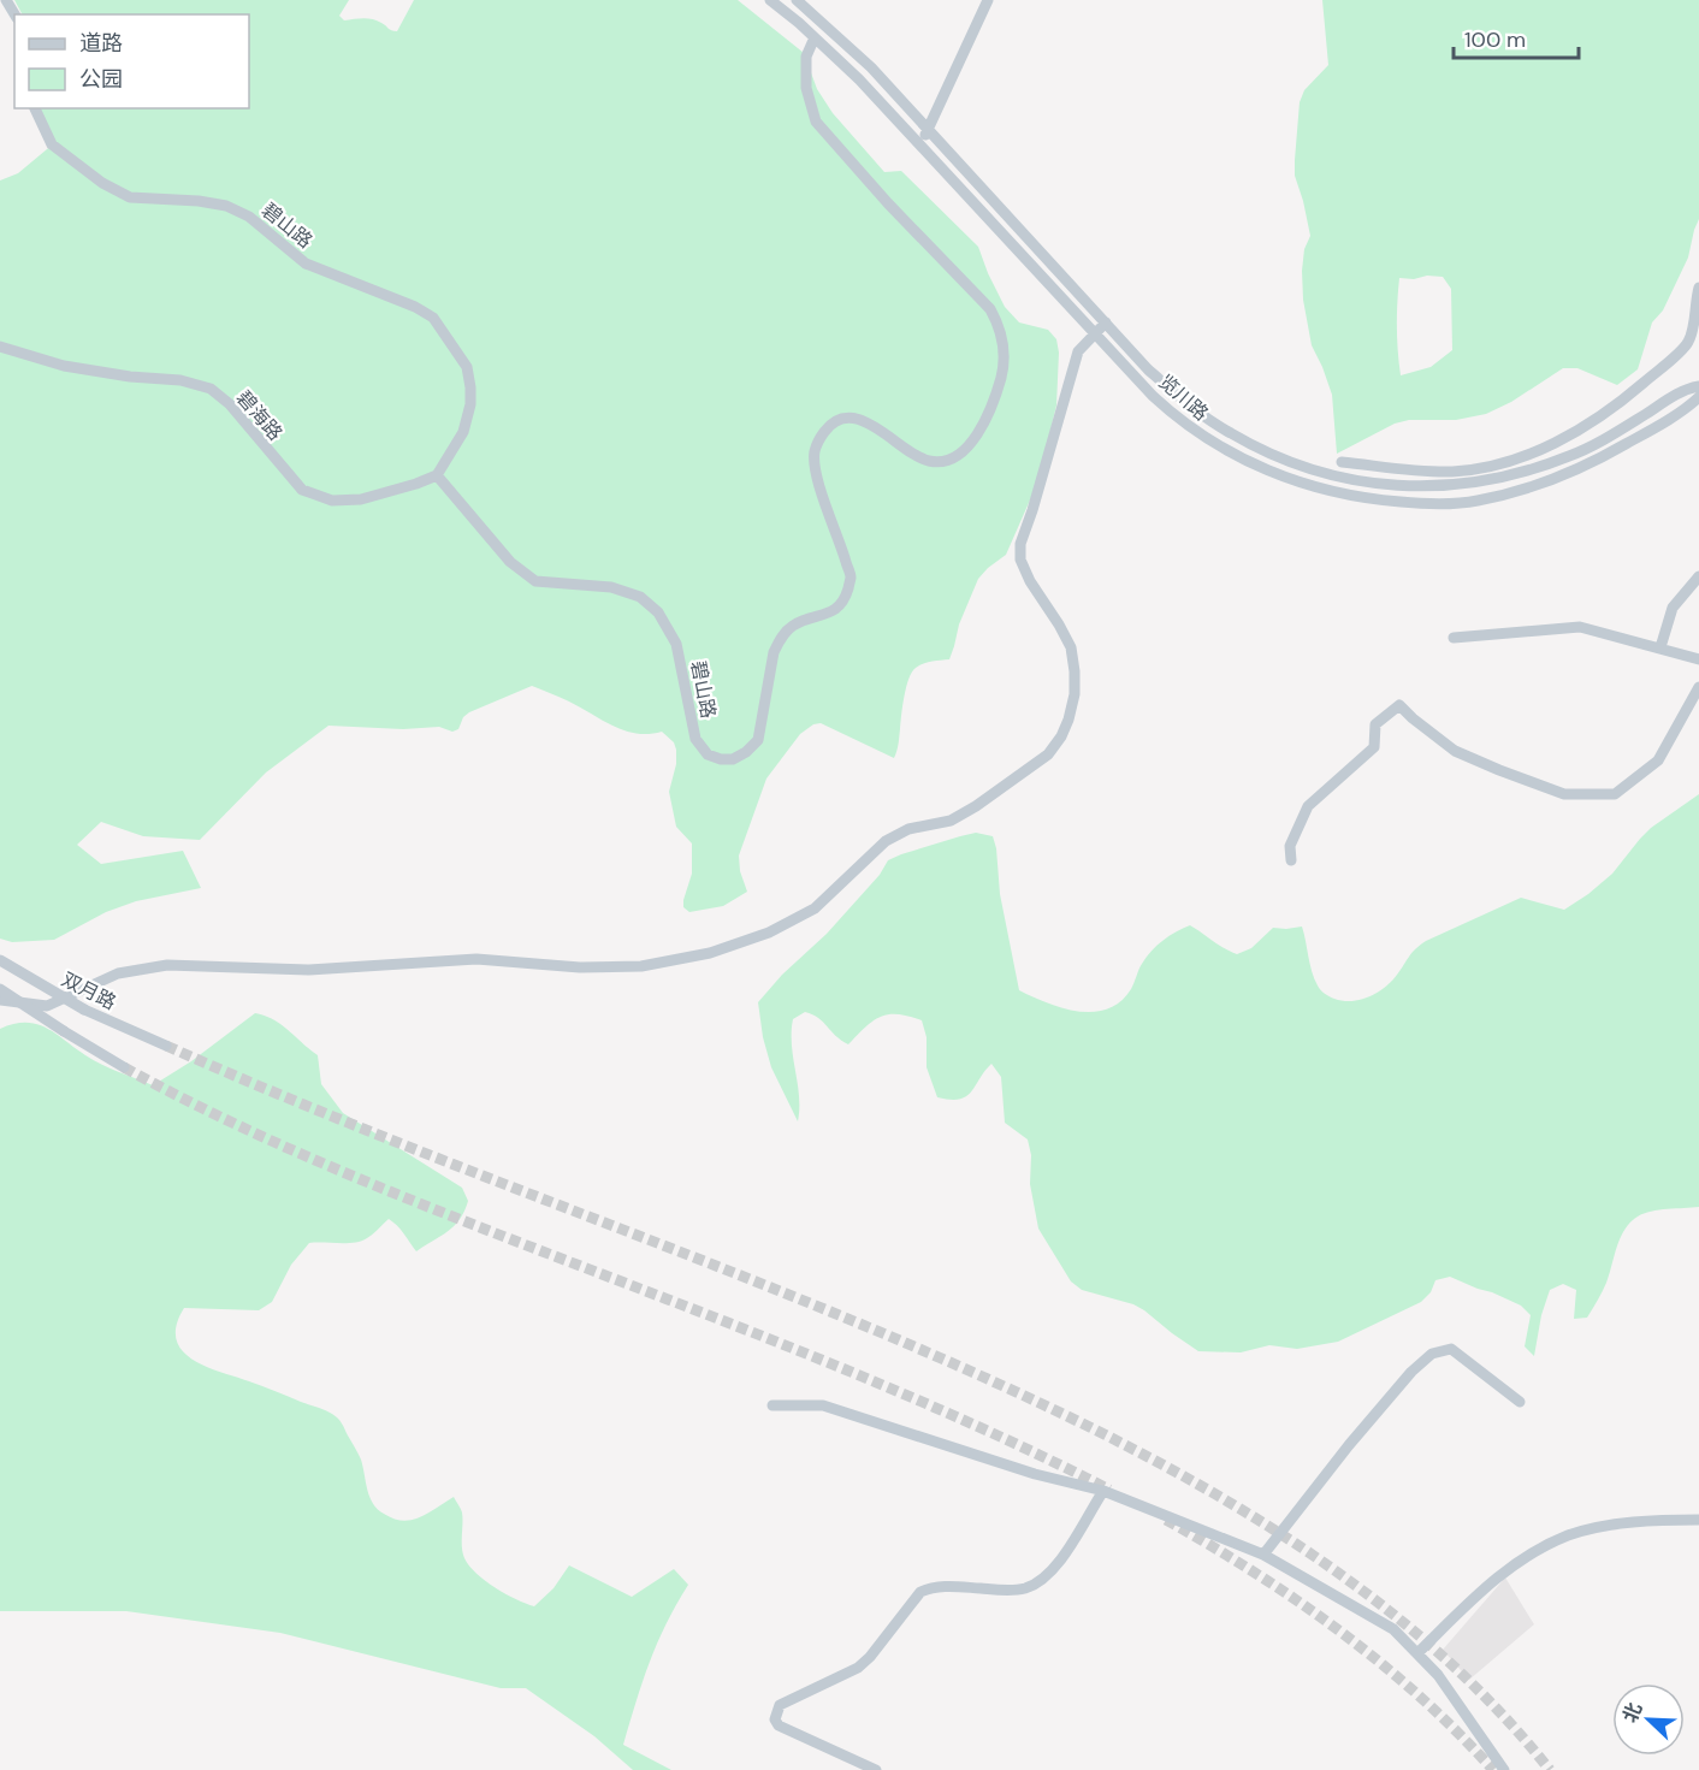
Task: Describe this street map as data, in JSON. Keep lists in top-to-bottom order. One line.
{"streets":{"street":["碧山路","览川路","碧海路","双月路"]},"crossings":[["碧山路","览川路"],["碧山路","碧海路"]],"legend":["道路","公园"],"scale_bar":"100 m","north":"top left"}
